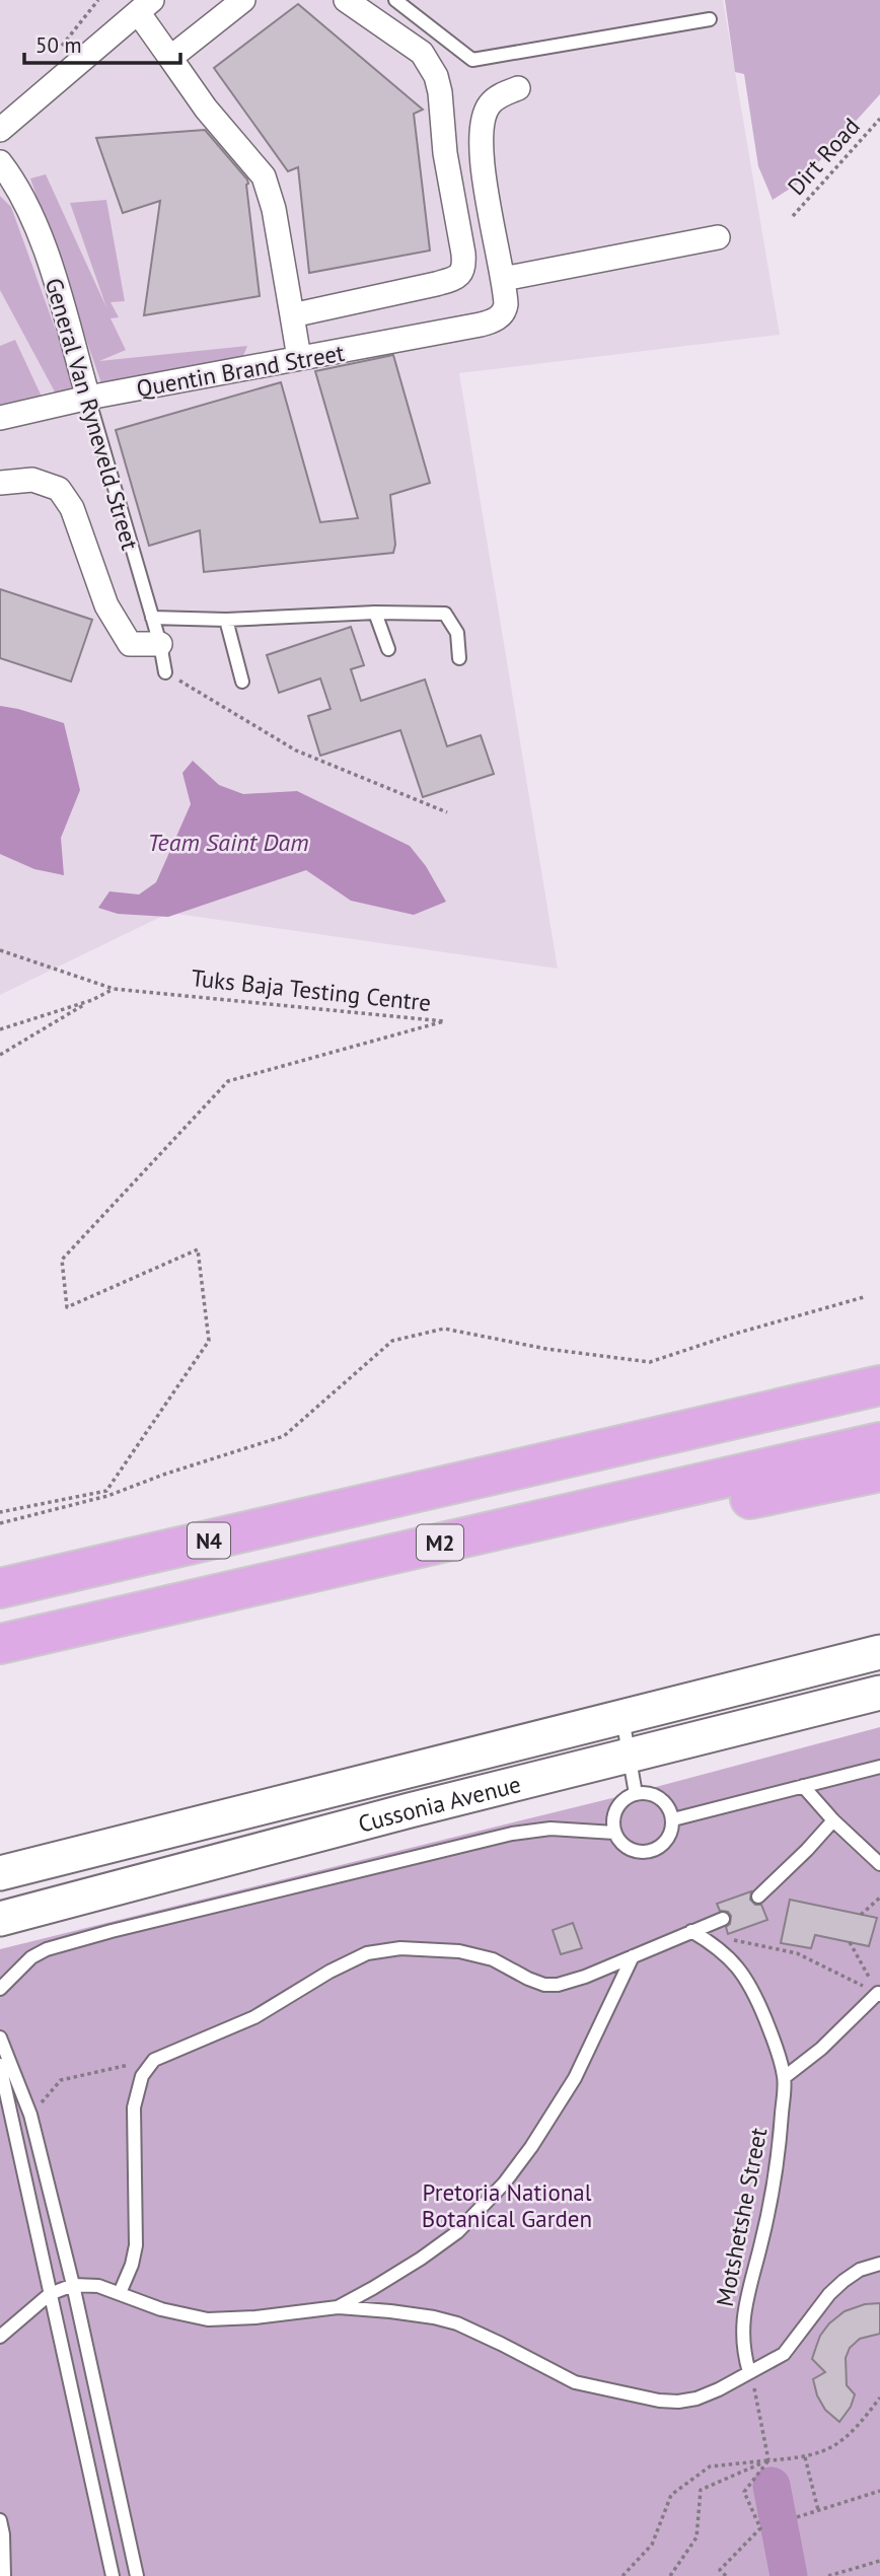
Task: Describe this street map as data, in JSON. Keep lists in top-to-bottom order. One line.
{"streets":{"highway":["N4","M2"],"main road":["Cussonia Avenue"],"street":["Quentin Brand Street","General Van Ryneveld Street"],"lane":["Motshetshe Street"],"path":["Dirt Road","Tuks Baja Testing Centre"]},"crossings":[["Quentin Brand Street","General Van Ryneveld Street"],["N4","M2"]],"water":["Team Saint Dam"],"parks":["Pretoria National Botanical Garden"],"scale_bar":"50 m"}
